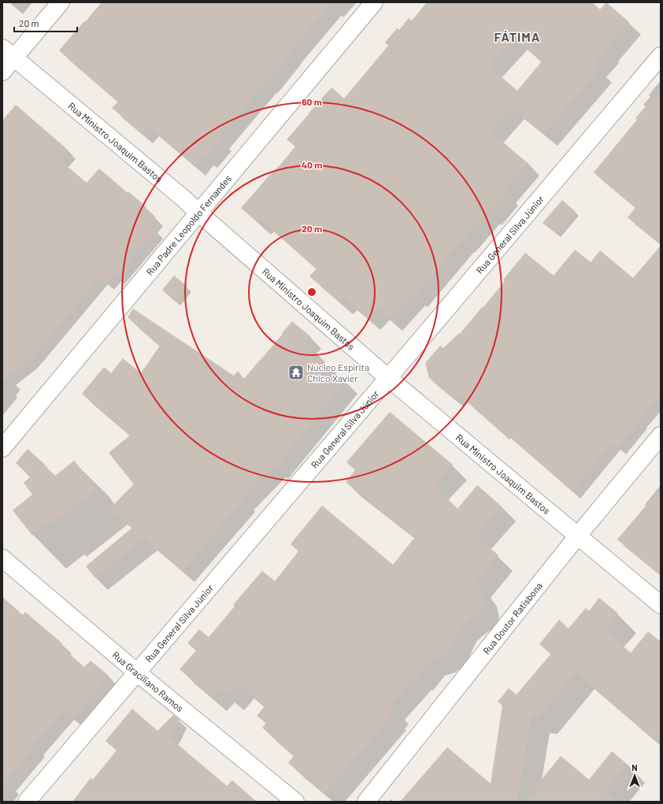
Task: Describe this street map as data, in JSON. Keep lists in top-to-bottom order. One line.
{"streets":{"street":["Rua Ministro Joaquim Bastos","Rua Padre Leopoldo Fernandes","Rua General Silva Júnior","Rua Doutor Ratisbona","Rua Graciliano Ramos"]},"crossings":[["Rua Ministro Joaquim Bastos","Rua Padre Leopoldo Fernandes"],["Rua Ministro Joaquim Bastos","Rua General Silva Júnior"],["Rua Ministro Joaquim Bastos","Rua Doutor Ratisbona"],["Rua General Silva Júnior","Rua Graciliano Ramos"]],"districts":["FÁTIMA"],"places":{"temple":["Núcleo Espírita Chico Xavier"]},"scale_bar":"20 m","north":"top","rings":["60 m","40 m","20 m"]}
